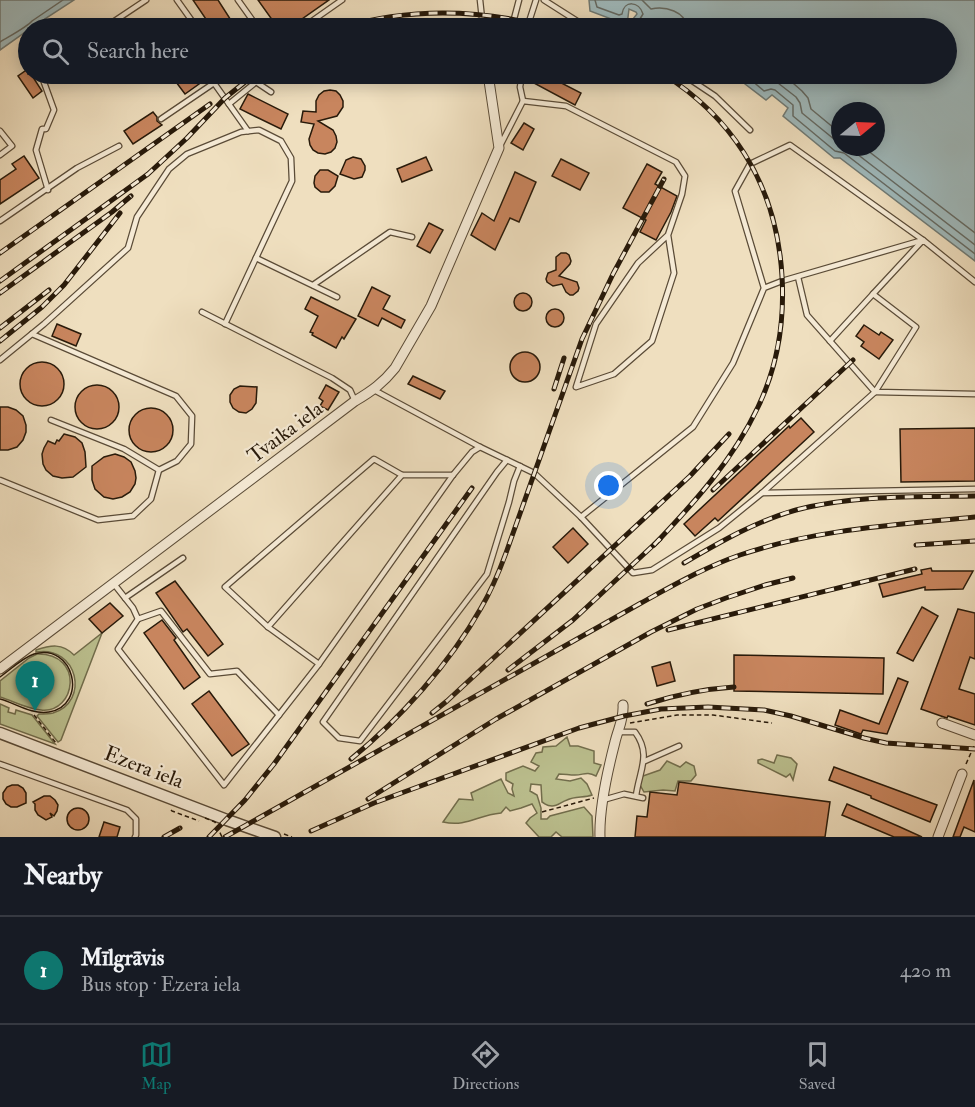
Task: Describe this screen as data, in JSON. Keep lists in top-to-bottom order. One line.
{"streets":{"street":["Tvaika iela","Ezera iela"]},"north":"right","page":{"search":"Search here","pins":"1","heading":"Nearby","list":[{"mark":"1","name":"Mīlgrāvis","note":"Bus stop · Ezera iela","value":"420 m"}],"nav":["Map","Directions","Saved"]}}
